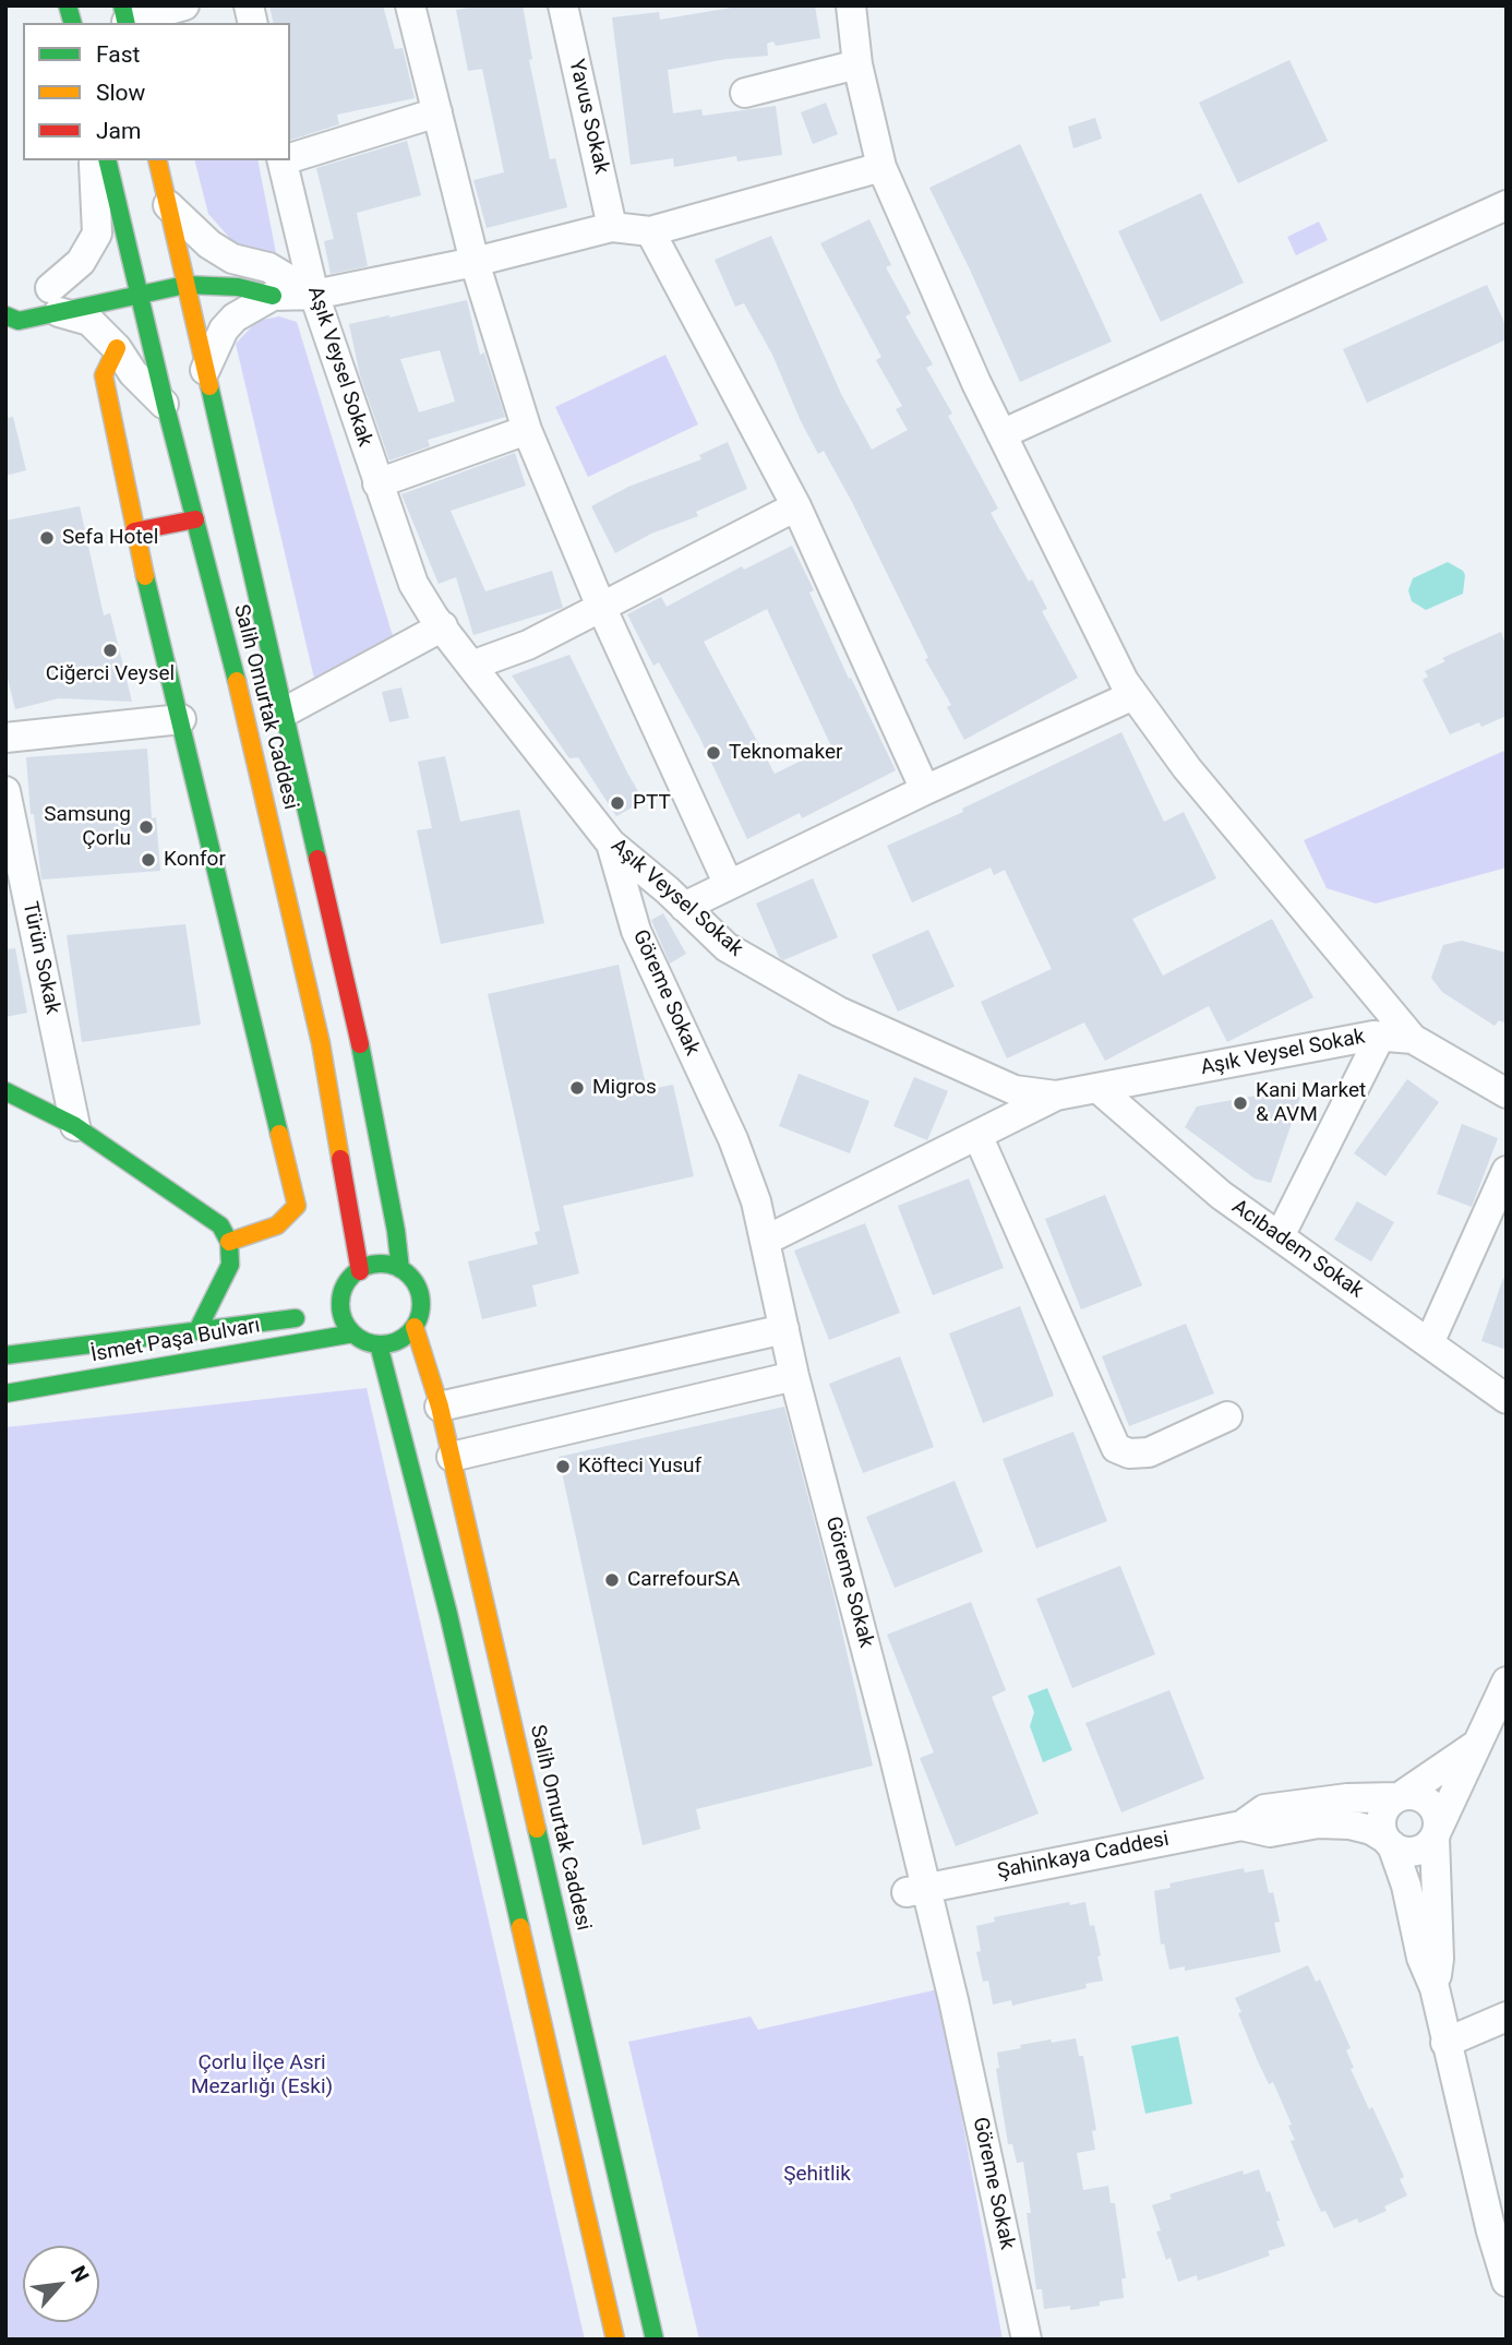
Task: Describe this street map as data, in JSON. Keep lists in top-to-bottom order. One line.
{"streets":{"main road":["Salih Omurtak Caddesi","İsmet Paşa Bulvarı"],"street":["Yavus Sokak","Aşık Veysel Sokak","Türün Sokak","Göreme Sokak","Acıbadem Sokak","Şahinkaya Caddesi"]},"crossings":[["Aşık Veysel Sokak","Göreme Sokak"],["Aşık Veysel Sokak","Acıbadem Sokak"],["Salih Omurtak Caddesi","İsmet Paşa Bulvarı"],["Göreme Sokak","Şahinkaya Caddesi"]],"parks":["Çorlu İlçe Asri Mezarlığı (Eski)","Şehitlik"],"places":["Sefa Hotel","Ciğerci Veysel","Teknomaker","PTT","Samsung Çorlu","Konfor","Migros","Kani Market & AVM","Köfteci Yusuf","CarrefourSA"],"legend":["Fast","Slow","Jam"],"north":"top right"}
